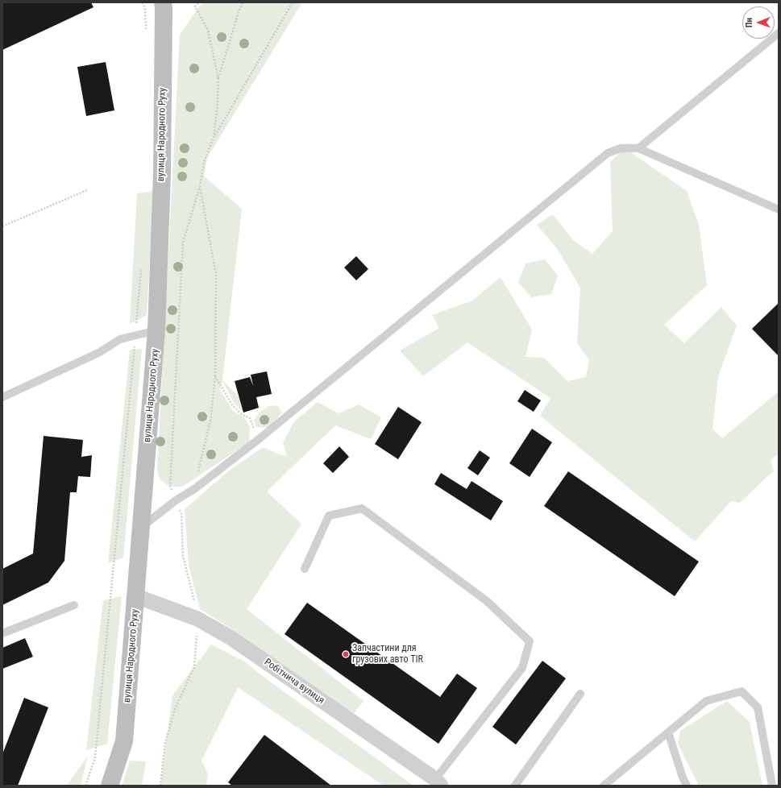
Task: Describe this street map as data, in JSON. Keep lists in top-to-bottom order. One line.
{"streets":{"street":["вулиця Народного Руху","Робітнича вулиця"]},"crossings":[["вулиця Народного Руху","Робітнича вулиця"]],"places":["Запчастини для грузових авто TIR"],"north":"left"}
